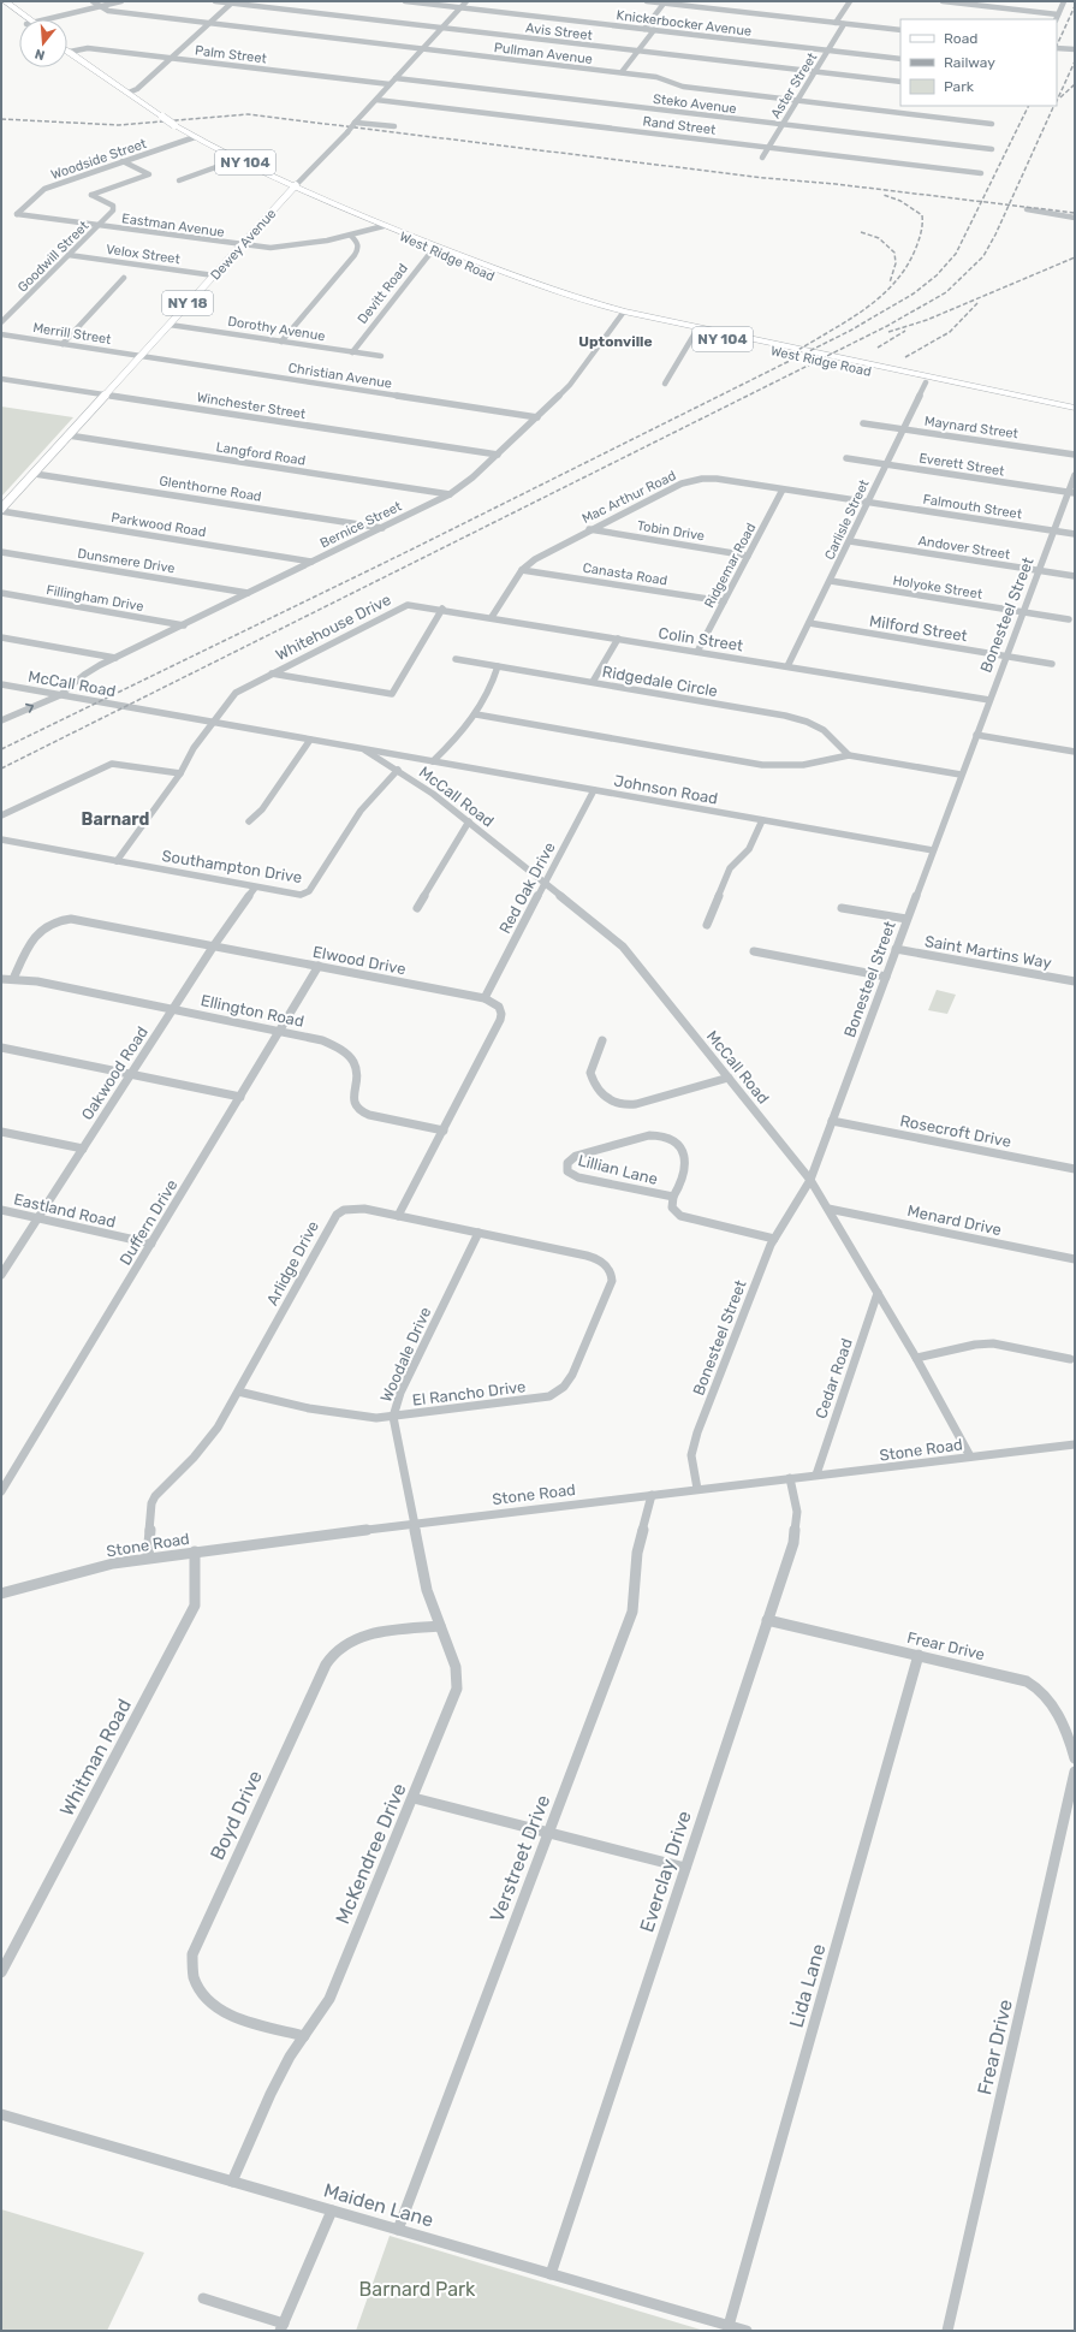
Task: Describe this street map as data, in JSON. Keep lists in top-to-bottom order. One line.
{"streets":{"highway":["NY 104","West Ridge Road"],"main road":["Dewey Avenue","NY 18"],"street":["Knickerbocker Avenue","Avis Street","Pullman Avenue","Palm Street","Aster Street","Steko Avenue","Rand Street","Woodside Street","Eastman Avenue","Velox Street","Goodwill Street","Devitt Road","Dorothy Avenue","Merrill Street","Christian Avenue","Winchester Street","Maynard Street","Langford Road","Everett Street","Glenthorne Road","Mac Arthur Road","Falmouth Street","Carlisle Street","Parkwood Road","Bernice Street","Tobin Drive","Andover Street","Dunsmere Drive","Ridgemar Road","Canasta Road","Holyoke Street","Fillingham Drive","Bonesteel Street","Whitehouse Drive","Milford Street","Colin Street","Ridgedale Circle","McCall Road","Johnson Road","Southampton Drive","Red Oak Drive","Saint Martins Way","Elwood Drive","Ellington Road","Oakwood Road","Rosecroft Drive","Lillian Lane","Eastland Road","Menard Drive","Duffern Drive","Arlidge Drive","Woodale Drive","Cedar Road","El Rancho Drive","Stone Road","Frear Drive","Whitman Road","Boyd Drive","McKendree Drive","Verstreet Drive","Everclay Drive","Lida Lane","Maiden Lane"]},"crossings":[["Knickerbocker Avenue","Aster Street"],["Knickerbocker Avenue","Dewey Avenue"],["Avis Street","Aster Street"],["Avis Street","Dewey Avenue"],["Pullman Avenue","Aster Street"],["Pullman Avenue","Dewey Avenue"],["Palm Street","Dewey Avenue"],["Palm Street","West Ridge Road"],["Aster Street","Steko Avenue"],["Aster Street","Rand Street"],["Steko Avenue","Dewey Avenue"],["Rand Street","Dewey Avenue"],["Woodside Street","Eastman Avenue"],["Woodside Street","Goodwill Street"],["Woodside Street","West Ridge Road"],["Eastman Avenue","Dewey Avenue"],["Eastman Avenue","Goodwill Street"],["Eastman Avenue","West Ridge Road"],["Dewey Avenue","Velox Street"],["Dewey Avenue","West Ridge Road"],["Dewey Avenue","Dorothy Avenue"],["Dewey Avenue","Merrill Street"],["Dewey Avenue","Christian Avenue"],["Dewey Avenue","Winchester Street"],["Dewey Avenue","Langford Road"],["Dewey Avenue","Glenthorne Road"],["Dewey Avenue","Parkwood Road"],["Velox Street","Goodwill Street"],["West Ridge Road","Devitt Road"],["West Ridge Road","Carlisle Street"],["West Ridge Road","Bernice Street"],["Devitt Road","Dorothy Avenue"],["Merrill Street","Christian Avenue"],["Christian Avenue","Bernice Street"],["Winchester Street","Bernice Street"],["Maynard Street","Carlisle Street"],["Langford Road","Bernice Street"],["Everett Street","Carlisle Street"],["Everett Street","Bonesteel Street"],["Glenthorne Road","Bernice Street"],["Mac Arthur Road","Falmouth Street"],["Mac Arthur Road","Carlisle Street"],["Mac Arthur Road","Tobin Drive"],["Mac Arthur Road","Ridgemar Road"],["Mac Arthur Road","Canasta Road"],["Mac Arthur Road","Colin Street"],["Falmouth Street","Carlisle Street"],["Falmouth Street","Bonesteel Street"],["Carlisle Street","Andover Street"],["Carlisle Street","Holyoke Street"],["Carlisle Street","Milford Street"],["Carlisle Street","Colin Street"],["Parkwood Road","Bernice Street"],["Bernice Street","Dunsmere Drive"],["Bernice Street","Fillingham Drive"],["Bernice Street","McCall Road"],["Tobin Drive","Ridgemar Road"],["Andover Street","Bonesteel Street"],["Ridgemar Road","Canasta Road"],["Ridgemar Road","Colin Street"],["Holyoke Street","Bonesteel Street"],["Bonesteel Street","Milford Street"],["Bonesteel Street","Colin Street"],["Bonesteel Street","McCall Road"],["Bonesteel Street","Johnson Road"],["Bonesteel Street","Saint Martins Way"],["Bonesteel Street","Rosecroft Drive"],["Bonesteel Street","Lillian Lane"],["Bonesteel Street","Stone Road"],["Whitehouse Drive","Colin Street"],["Whitehouse Drive","McCall Road"],["Whitehouse Drive","Southampton Drive"],["McCall Road","Johnson Road"],["McCall Road","Southampton Drive"],["McCall Road","Red Oak Drive"],["McCall Road","Menard Drive"],["McCall Road","Cedar Road"],["McCall Road","Stone Road"],["Johnson Road","Red Oak Drive"],["Southampton Drive","Oakwood Road"],["Red Oak Drive","Elwood Drive"],["Elwood Drive","Ellington Road"],["Elwood Drive","Oakwood Road"],["Elwood Drive","Duffern Drive"],["Ellington Road","Oakwood Road"],["Ellington Road","Duffern Drive"],["Oakwood Road","Eastland Road"],["Eastland Road","Duffern Drive"],["Arlidge Drive","Woodale Drive"],["Arlidge Drive","El Rancho Drive"],["Arlidge Drive","Stone Road"],["Woodale Drive","El Rancho Drive"],["Woodale Drive","Stone Road"],["Woodale Drive","McKendree Drive"],["Cedar Road","Stone Road"],["Stone Road","Whitman Road"],["Stone Road","McKendree Drive"],["Stone Road","Verstreet Drive"],["Stone Road","Everclay Drive"],["Frear Drive","Everclay Drive"],["Frear Drive","Lida Lane"],["Boyd Drive","McKendree Drive"],["McKendree Drive","Maiden Lane"],["Verstreet Drive","Maiden Lane"],["Everclay Drive","Maiden Lane"],["Lida Lane","Maiden Lane"]],"districts":["Uptonville","Barnard"],"parks":["Barnard Park"],"legend":["Road","Railway","Park"],"north":"bottom"}
